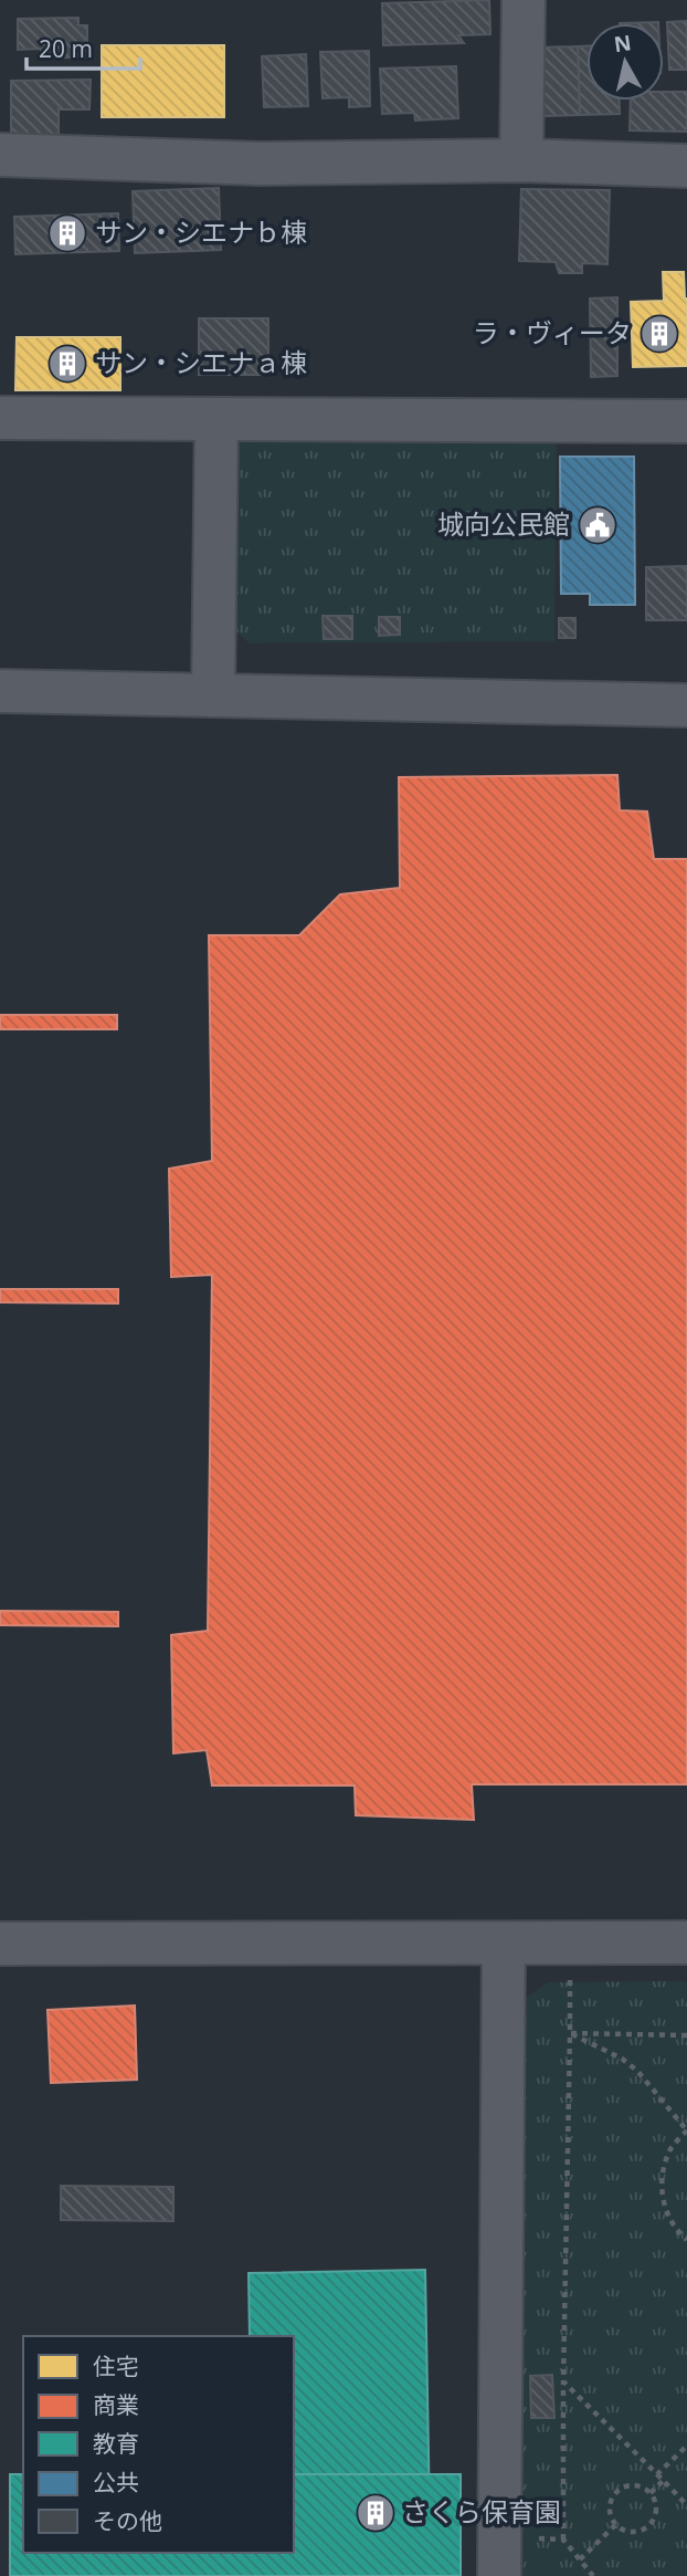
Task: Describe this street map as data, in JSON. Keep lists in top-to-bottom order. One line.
{"places":{"building":["サン・シエナｂ棟","ラ・ヴィータ","サン・シエナａ棟","さくら保育園"],"public building":["城向公民館"]},"legend":["住宅","商業","教育","公共","その他"],"scale_bar":"20 m","north":"top"}
